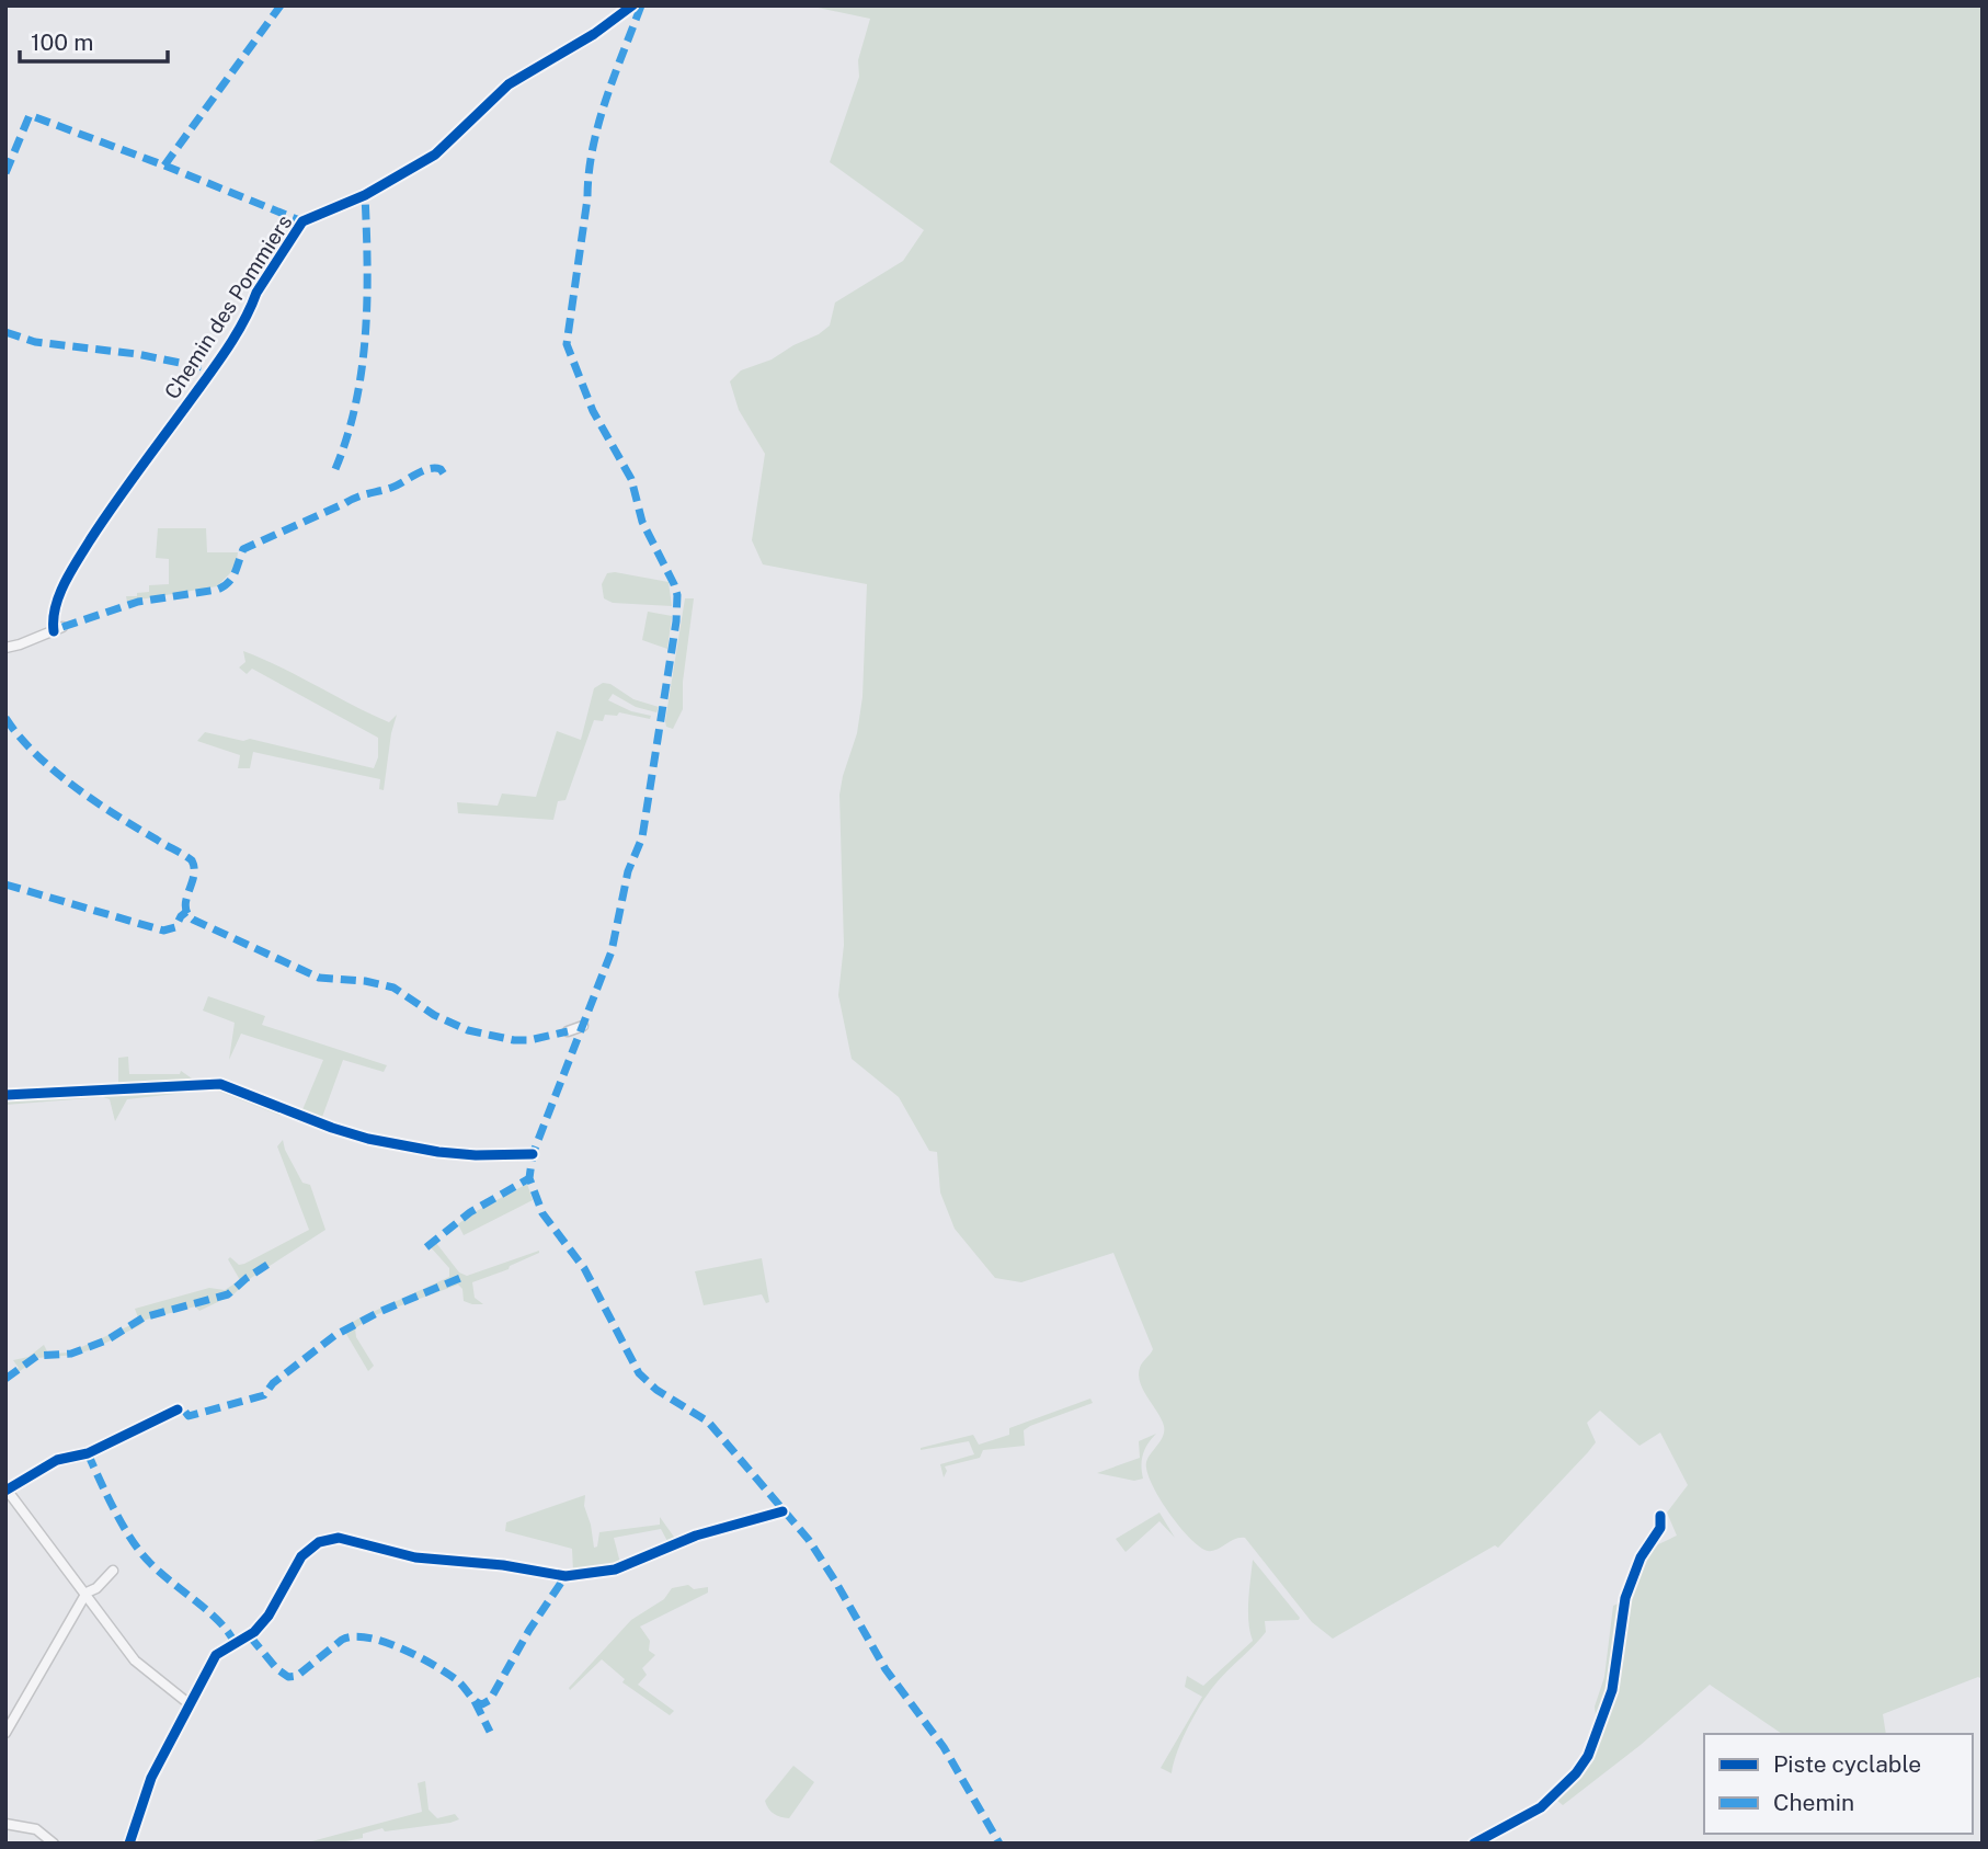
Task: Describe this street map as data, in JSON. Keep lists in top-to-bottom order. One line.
{"streets":{"street":["Chemin des Pommiers"]},"legend":["Piste cyclable","Chemin"],"scale_bar":"100 m"}
